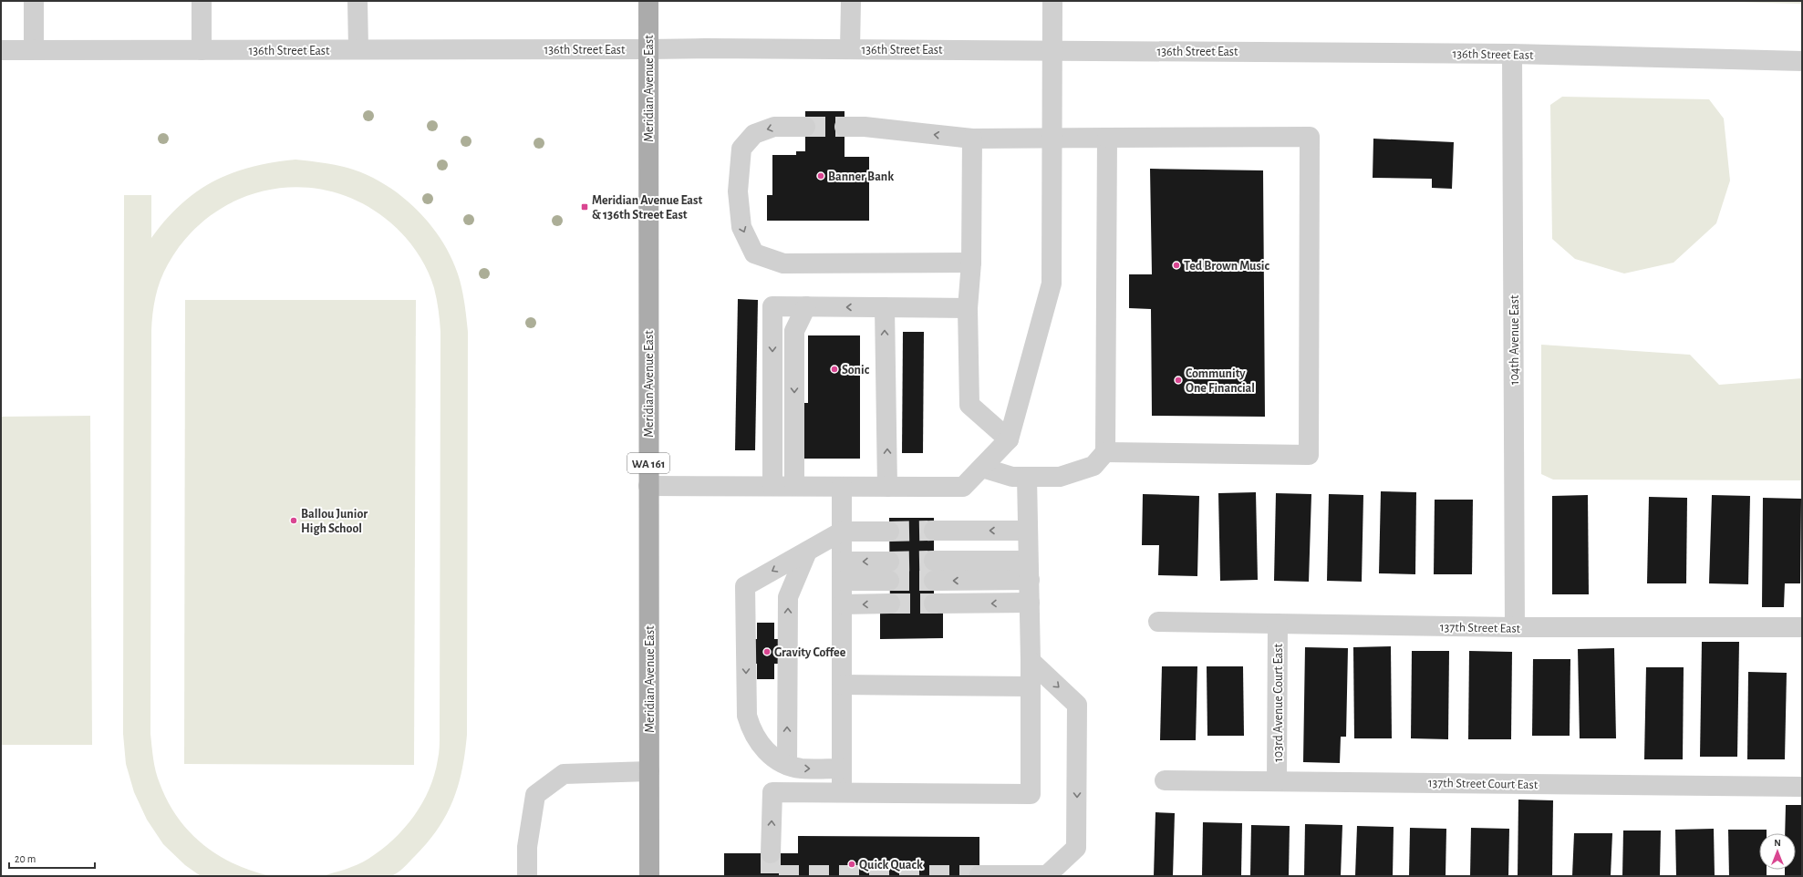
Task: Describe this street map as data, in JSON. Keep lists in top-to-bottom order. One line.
{"streets":{"main road":["Meridian Avenue East","WA 161"],"street":["136th Street East","104th Avenue East","137th Street East","103rd Avenue Court East","137th Street Court East"]},"crossings":[["136th Street East","Meridian Avenue East"],["136th Street East","104th Avenue East"],["104th Avenue East","137th Street East"],["137th Street East","103rd Avenue Court East"],["103rd Avenue Court East","137th Street Court East"]],"places":{"other":["Banner Bank","Ted Brown Music","Sonic","Community One Financial","Ballou Junior High School","Gravity Coffee","Quick Quack"],"transit":["Meridian Avenue East & 136th Street East"]},"scale_bar":"20 m","north":"top"}
